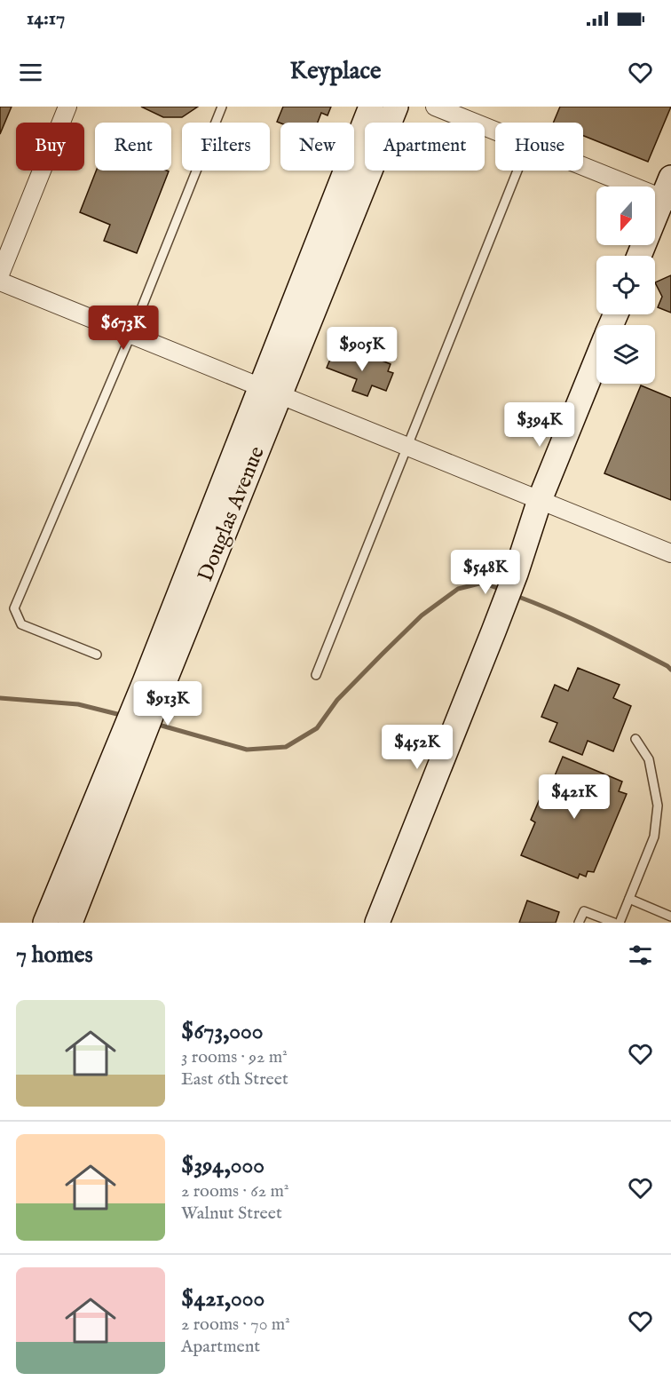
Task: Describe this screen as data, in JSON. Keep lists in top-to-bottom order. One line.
{"streets":{"street":["Douglas Avenue"]},"north":"bottom","page":{"status":"14:17","header":"Keyplace","chip":["Buy","Rent","Filters","New","Apartment","House"],"price":["$673K","$905K","$394K","$548K","$913K","$452K","$421K"],"heading":"7 homes","list":[{"name":"$673,000","note":"3 rooms · 92 m² · East 6th Street"},{"name":"$394,000","note":"2 rooms · 62 m² · Walnut Street"},{"name":"$421,000","note":"2 rooms · 70 m² · Apartment"}]}}
